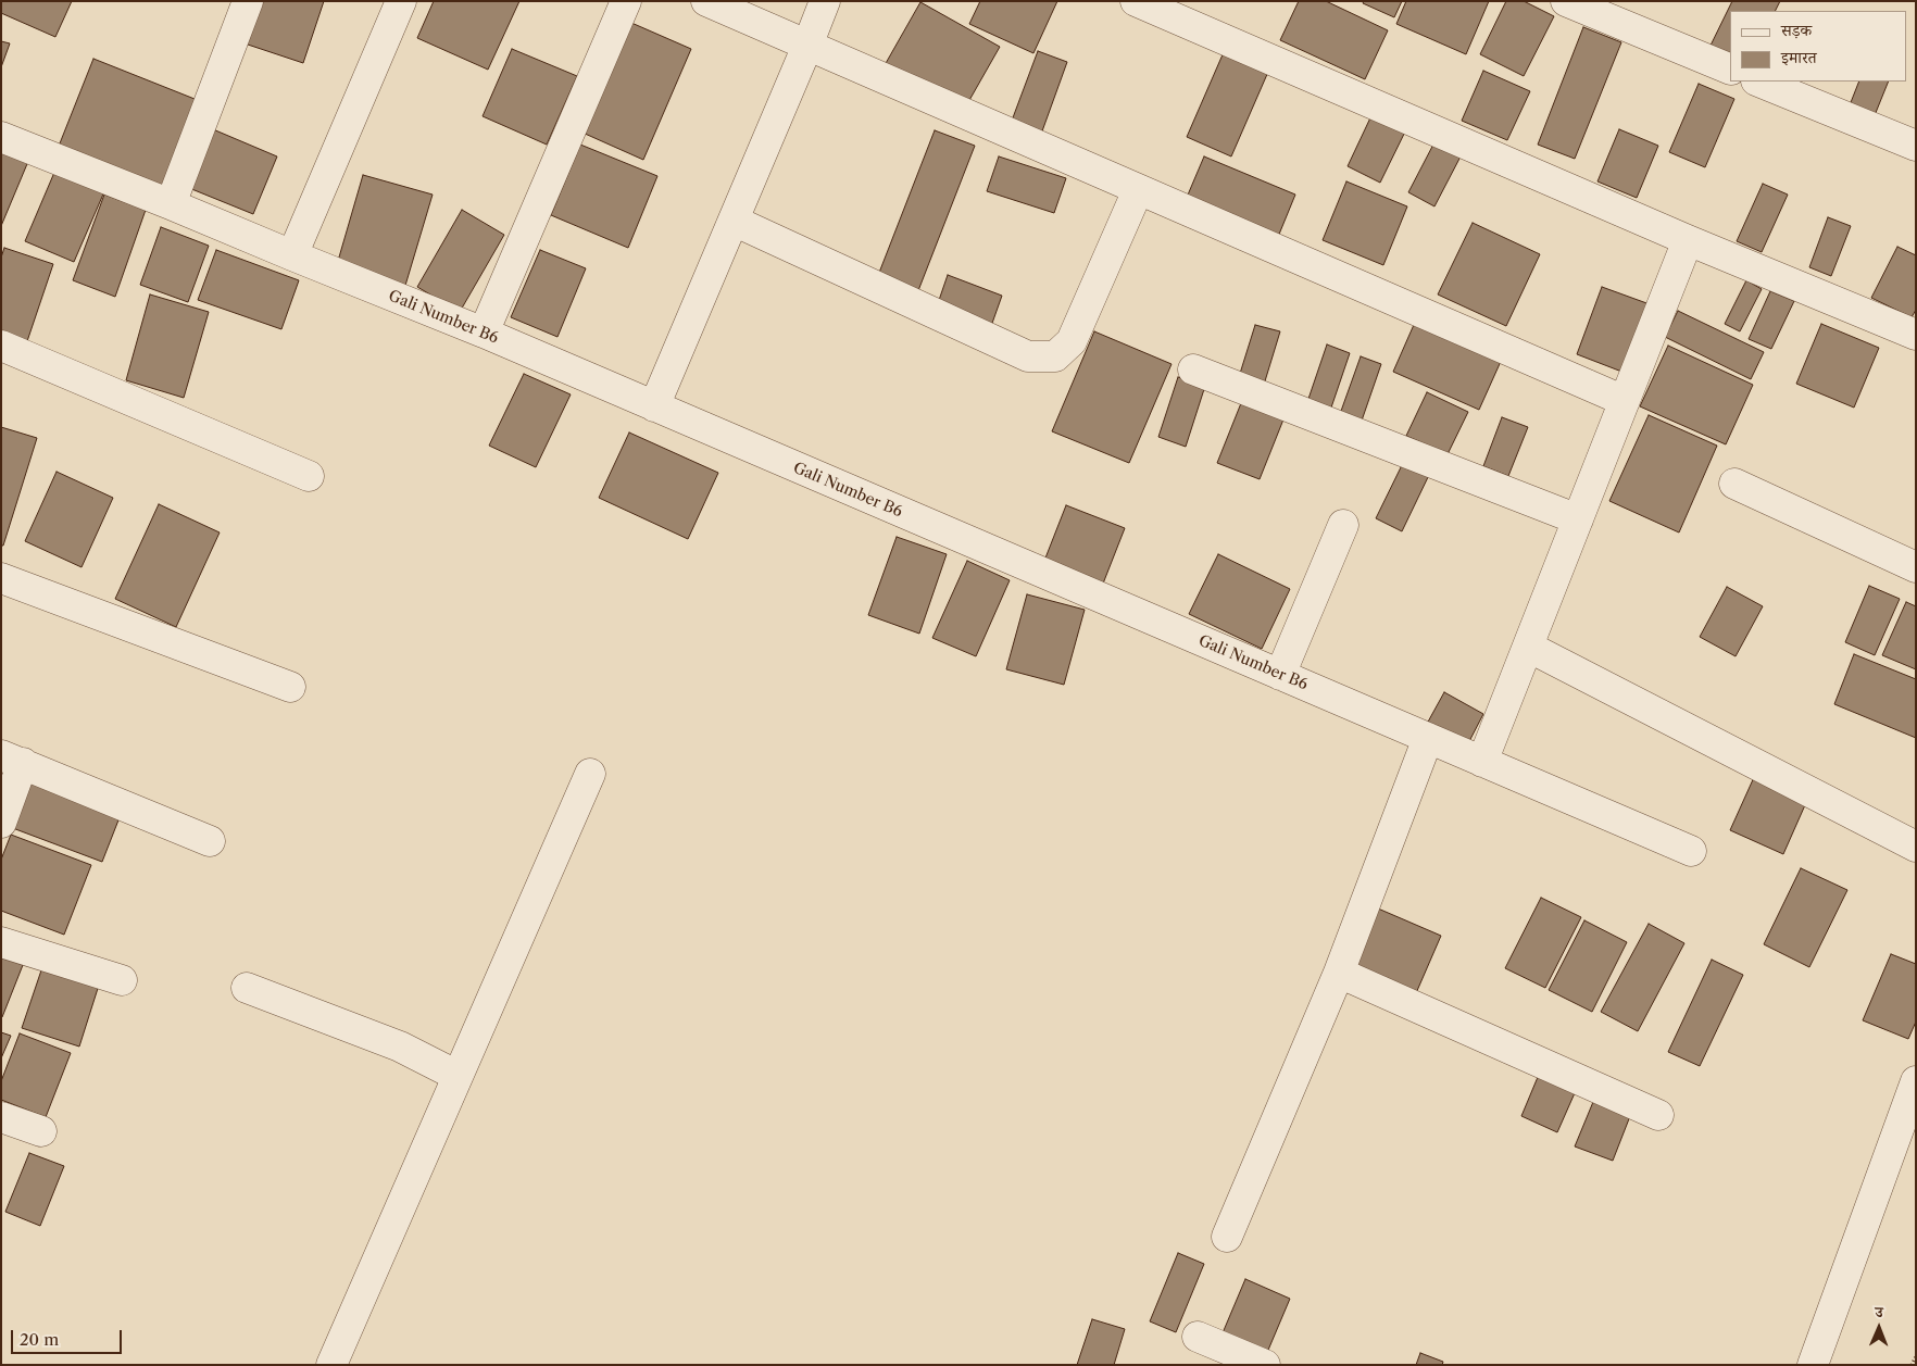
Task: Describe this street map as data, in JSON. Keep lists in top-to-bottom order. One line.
{"streets":{"street":["Gali Number B6"]},"legend":["सड़क","इमारत"],"scale_bar":"20 m","north":"top"}
